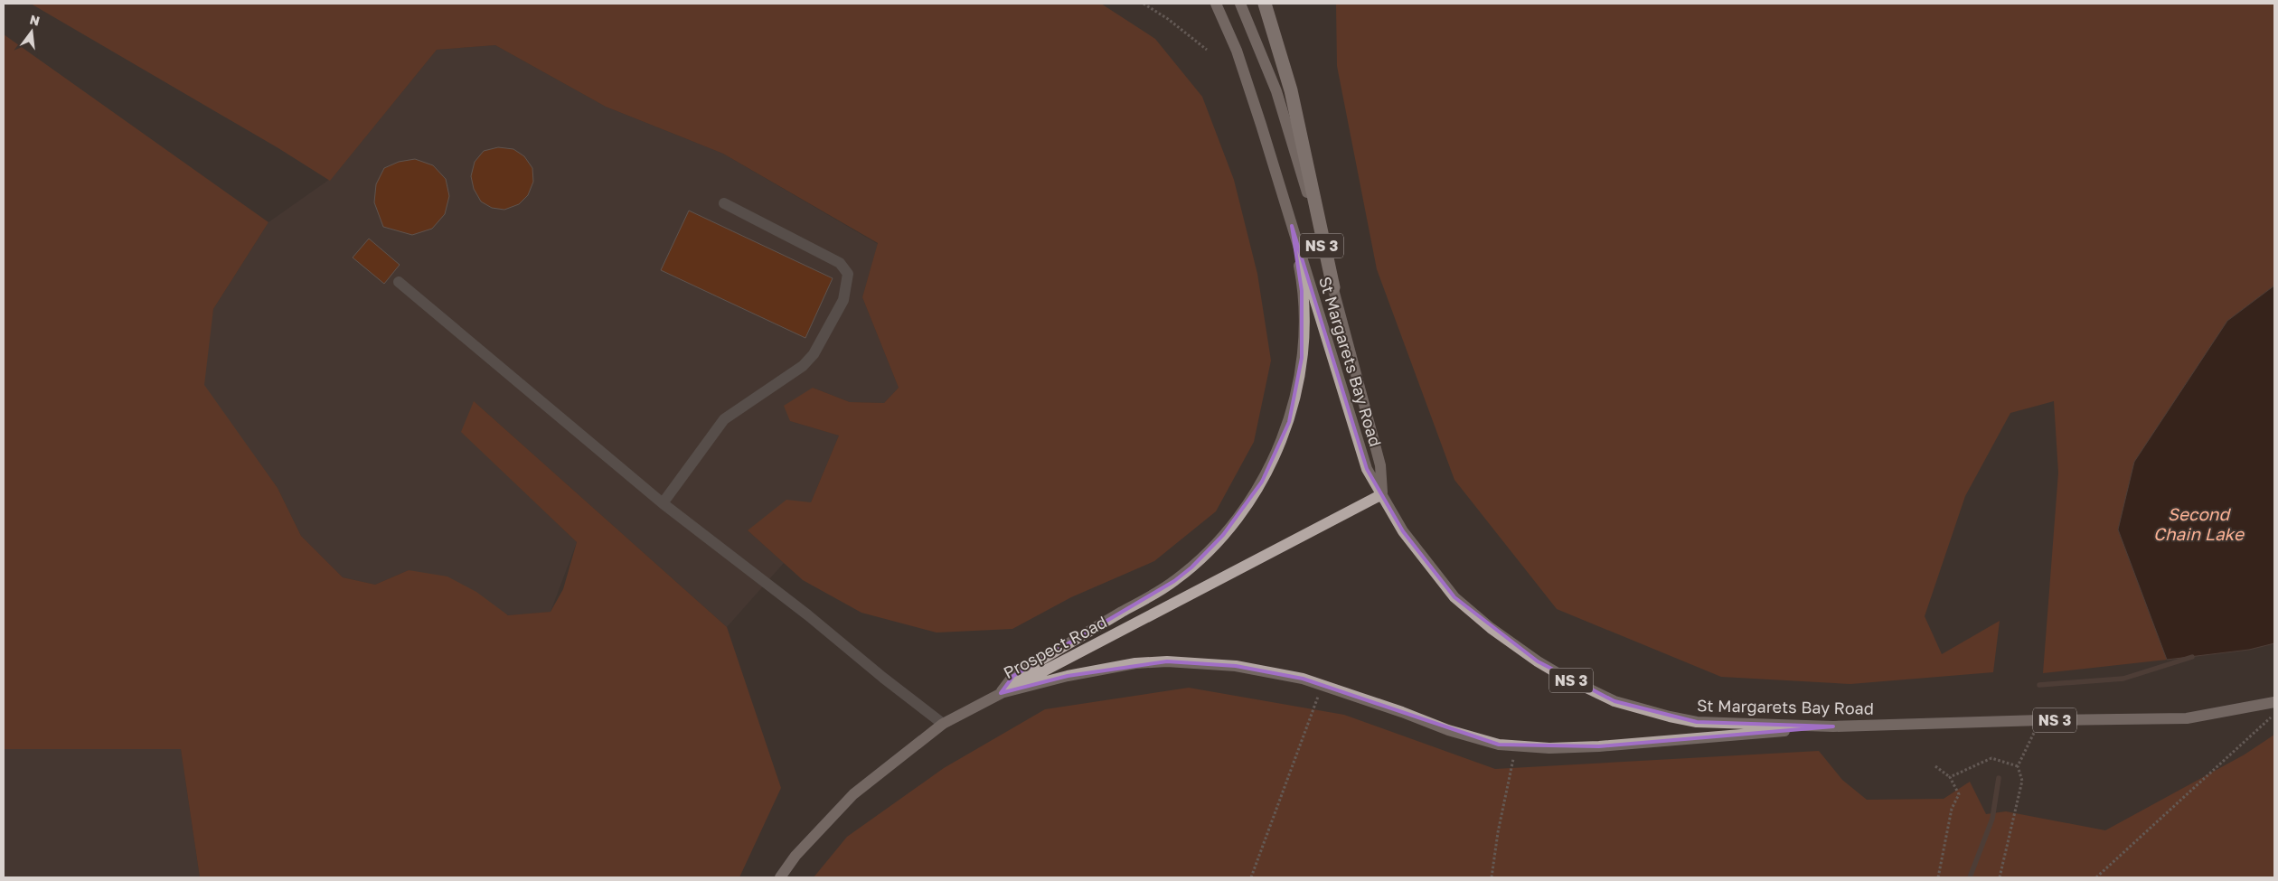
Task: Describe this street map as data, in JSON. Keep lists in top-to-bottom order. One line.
{"streets":{"main road":["NS 3","St Margarets Bay Road","Prospect Road"]},"crossings":[["St Margarets Bay Road","Prospect Road"]],"water":["Second Chain Lake"],"north":"top"}
